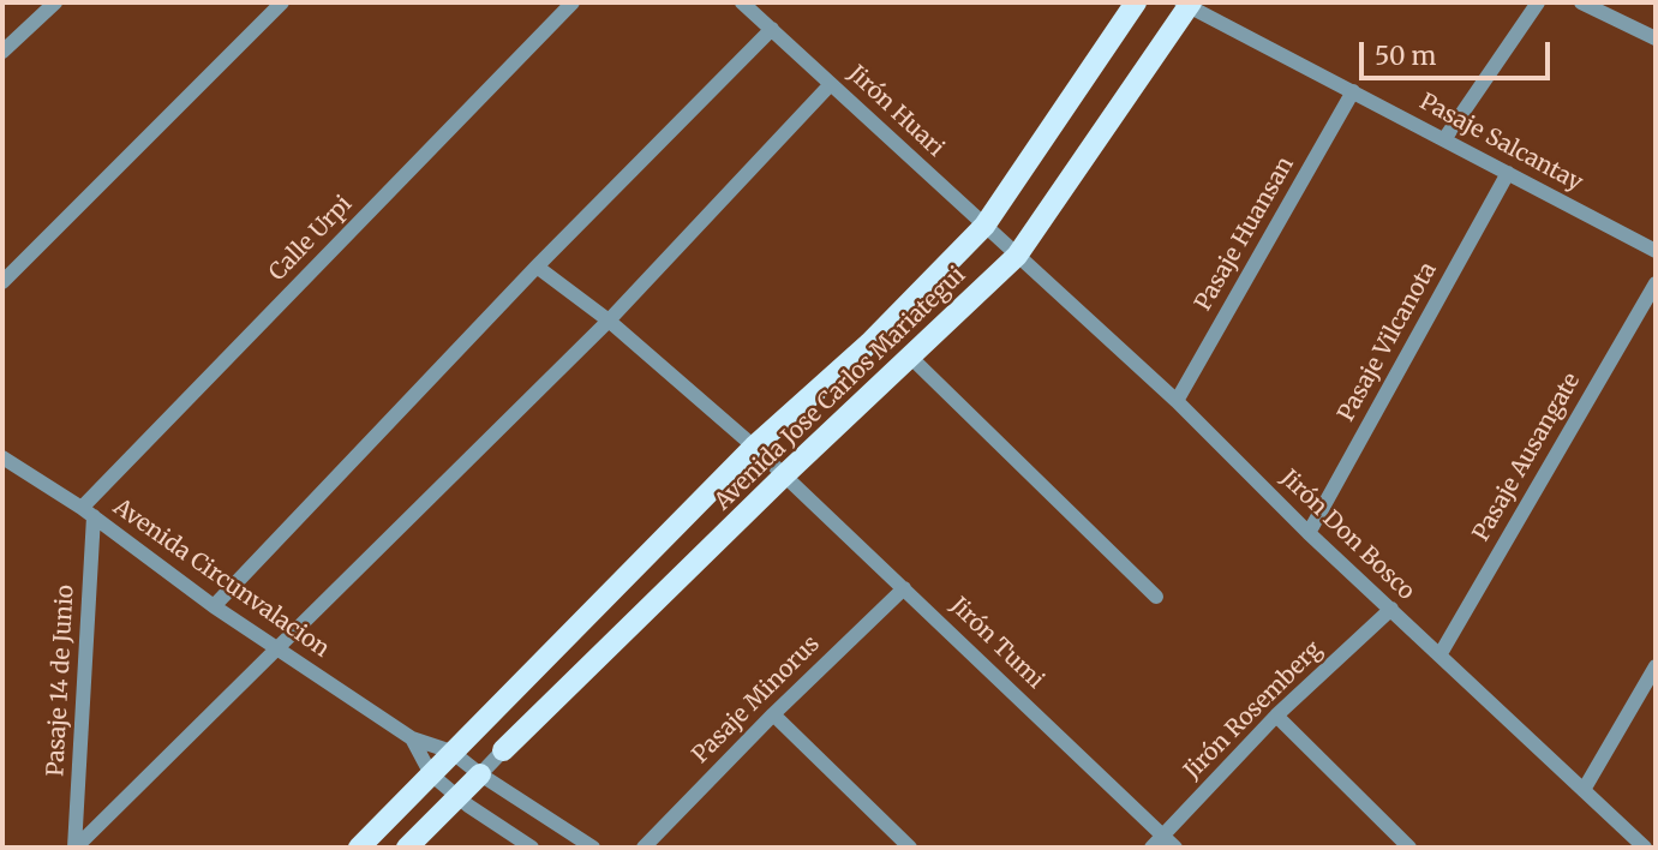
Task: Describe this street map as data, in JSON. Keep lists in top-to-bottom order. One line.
{"streets":{"main road":["Avenida Jose Carlos Mariategui"],"street":["Jirón Huari","Pasaje Salcantay","Pasaje Huansan","Calle Urpi","Pasaje Vilcanota","Pasaje Ausangate","Jirón Don Bosco","Avenida Circunvalacion","Jirón Tumi","Pasaje 14 de Junio","Pasaje Minorus","Jirón Rosemberg"]},"crossings":[["Jirón Huari","Avenida Jose Carlos Mariategui"],["Jirón Huari","Jirón Don Bosco"],["Pasaje Salcantay","Pasaje Huansan"],["Pasaje Salcantay","Pasaje Vilcanota"],["Pasaje Salcantay","Avenida Jose Carlos Mariategui"],["Pasaje Huansan","Jirón Don Bosco"],["Calle Urpi","Avenida Circunvalacion"],["Calle Urpi","Pasaje 14 de Junio"],["Pasaje Vilcanota","Jirón Don Bosco"],["Avenida Jose Carlos Mariategui","Jirón Don Bosco"],["Avenida Jose Carlos Mariategui","Avenida Circunvalacion"],["Avenida Jose Carlos Mariategui","Jirón Tumi"],["Pasaje Ausangate","Jirón Don Bosco"],["Jirón Don Bosco","Jirón Rosemberg"],["Avenida Circunvalacion","Pasaje 14 de Junio"],["Jirón Tumi","Pasaje Minorus"],["Jirón Tumi","Jirón Rosemberg"]],"scale_bar":"50 m"}
